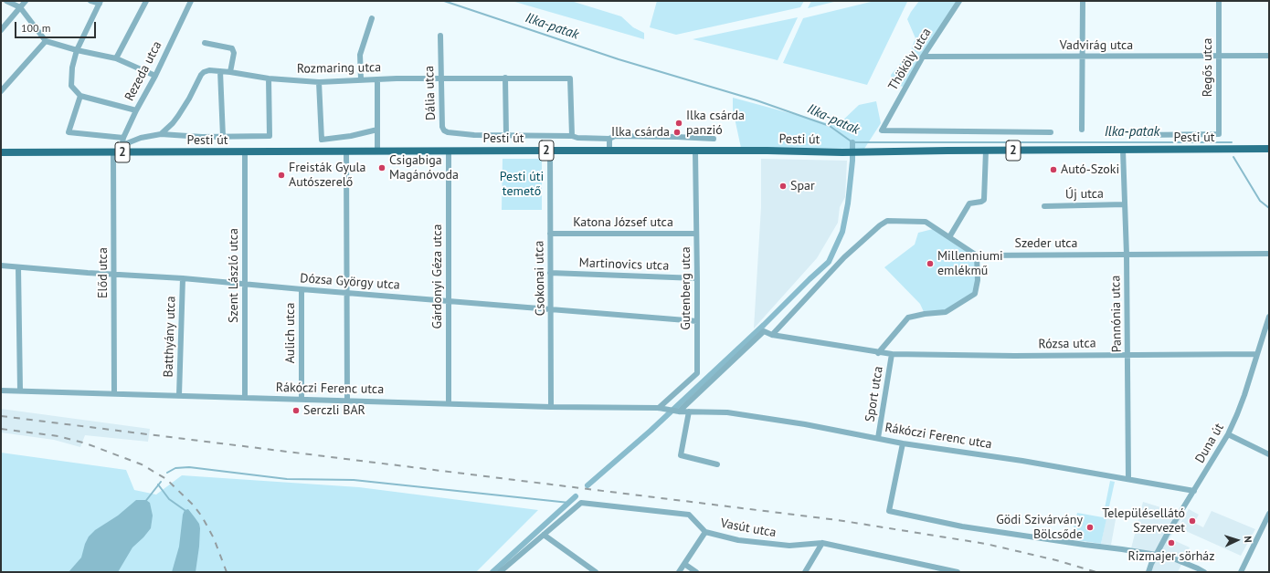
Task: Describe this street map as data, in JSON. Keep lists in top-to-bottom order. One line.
{"streets":{"main road":["Pesti út","2"],"street":["Vadvirág utca","Thököly utca","Regős utca","Rozmaring utca","Rezeda utca","Dália utca","Új utca","Katona József utca","Szeder utca","Martinovics utca","Előd utca","Szent László utca","Gárdonyi Géza utca","Csokonai utca","Dózsa György utca","Gutenberg utca","Pannónia utca","Aulich utca","Batthyány utca","Rózsa utca","Rákóczi Ferenc utca","Sport utca","Duna út","Vasút utca"]},"crossings":[["Vadvirág utca","Thököly utca"],["Vadvirág utca","Regős utca"],["Rozmaring utca","Dália utca"],["Rozmaring utca","Pesti út"],["Rezeda utca","Pesti út"],["Rezeda utca","Előd utca"],["Dália utca","Pesti út"],["Pesti út","Előd utca"],["Pesti út","Szent László utca"],["Pesti út","Gárdonyi Géza utca"],["Pesti út","Csokonai utca"],["Pesti út","Gutenberg utca"],["Pesti út","Pannónia utca"],["Új utca","Pannónia utca"],["Katona József utca","Csokonai utca"],["Katona József utca","Gutenberg utca"],["Szeder utca","Pannónia utca"],["Martinovics utca","Csokonai utca"],["Martinovics utca","Gutenberg utca"],["Előd utca","Dózsa György utca"],["Előd utca","Rákóczi Ferenc utca"],["Szent László utca","Dózsa György utca"],["Szent László utca","Rákóczi Ferenc utca"],["Gárdonyi Géza utca","Dózsa György utca"],["Gárdonyi Géza utca","Rákóczi Ferenc utca"],["Csokonai utca","Dózsa György utca"],["Csokonai utca","Rákóczi Ferenc utca"],["Dózsa György utca","Gutenberg utca"],["Dózsa György utca","Aulich utca"],["Dózsa György utca","Batthyány utca"],["Gutenberg utca","Rákóczi Ferenc utca"],["Pannónia utca","Rózsa utca"],["Pannónia utca","Rákóczi Ferenc utca"],["Aulich utca","Rákóczi Ferenc utca"],["Batthyány utca","Rákóczi Ferenc utca"],["Rózsa utca","Rákóczi Ferenc utca"],["Rózsa utca","Sport utca"],["Rózsa utca","Duna út"],["Rákóczi Ferenc utca","Sport utca"],["Rákóczi Ferenc utca","Duna út"]],"water":["Ilka-patak"],"parks":["Pesti úti temető"],"places":["Ilka csárda panzió","Ilka csárda","Csigabiga Magánóvoda","Autó-Szoki","Freisták Gyula Autószerelő","Spar","Millenniumi emlékmű","Serczli BAR","Településellátó Szervezet","Gödi Szivárvány Bölcsőde","Rizmajer sörház"],"scale_bar":"100 m","north":"right"}
